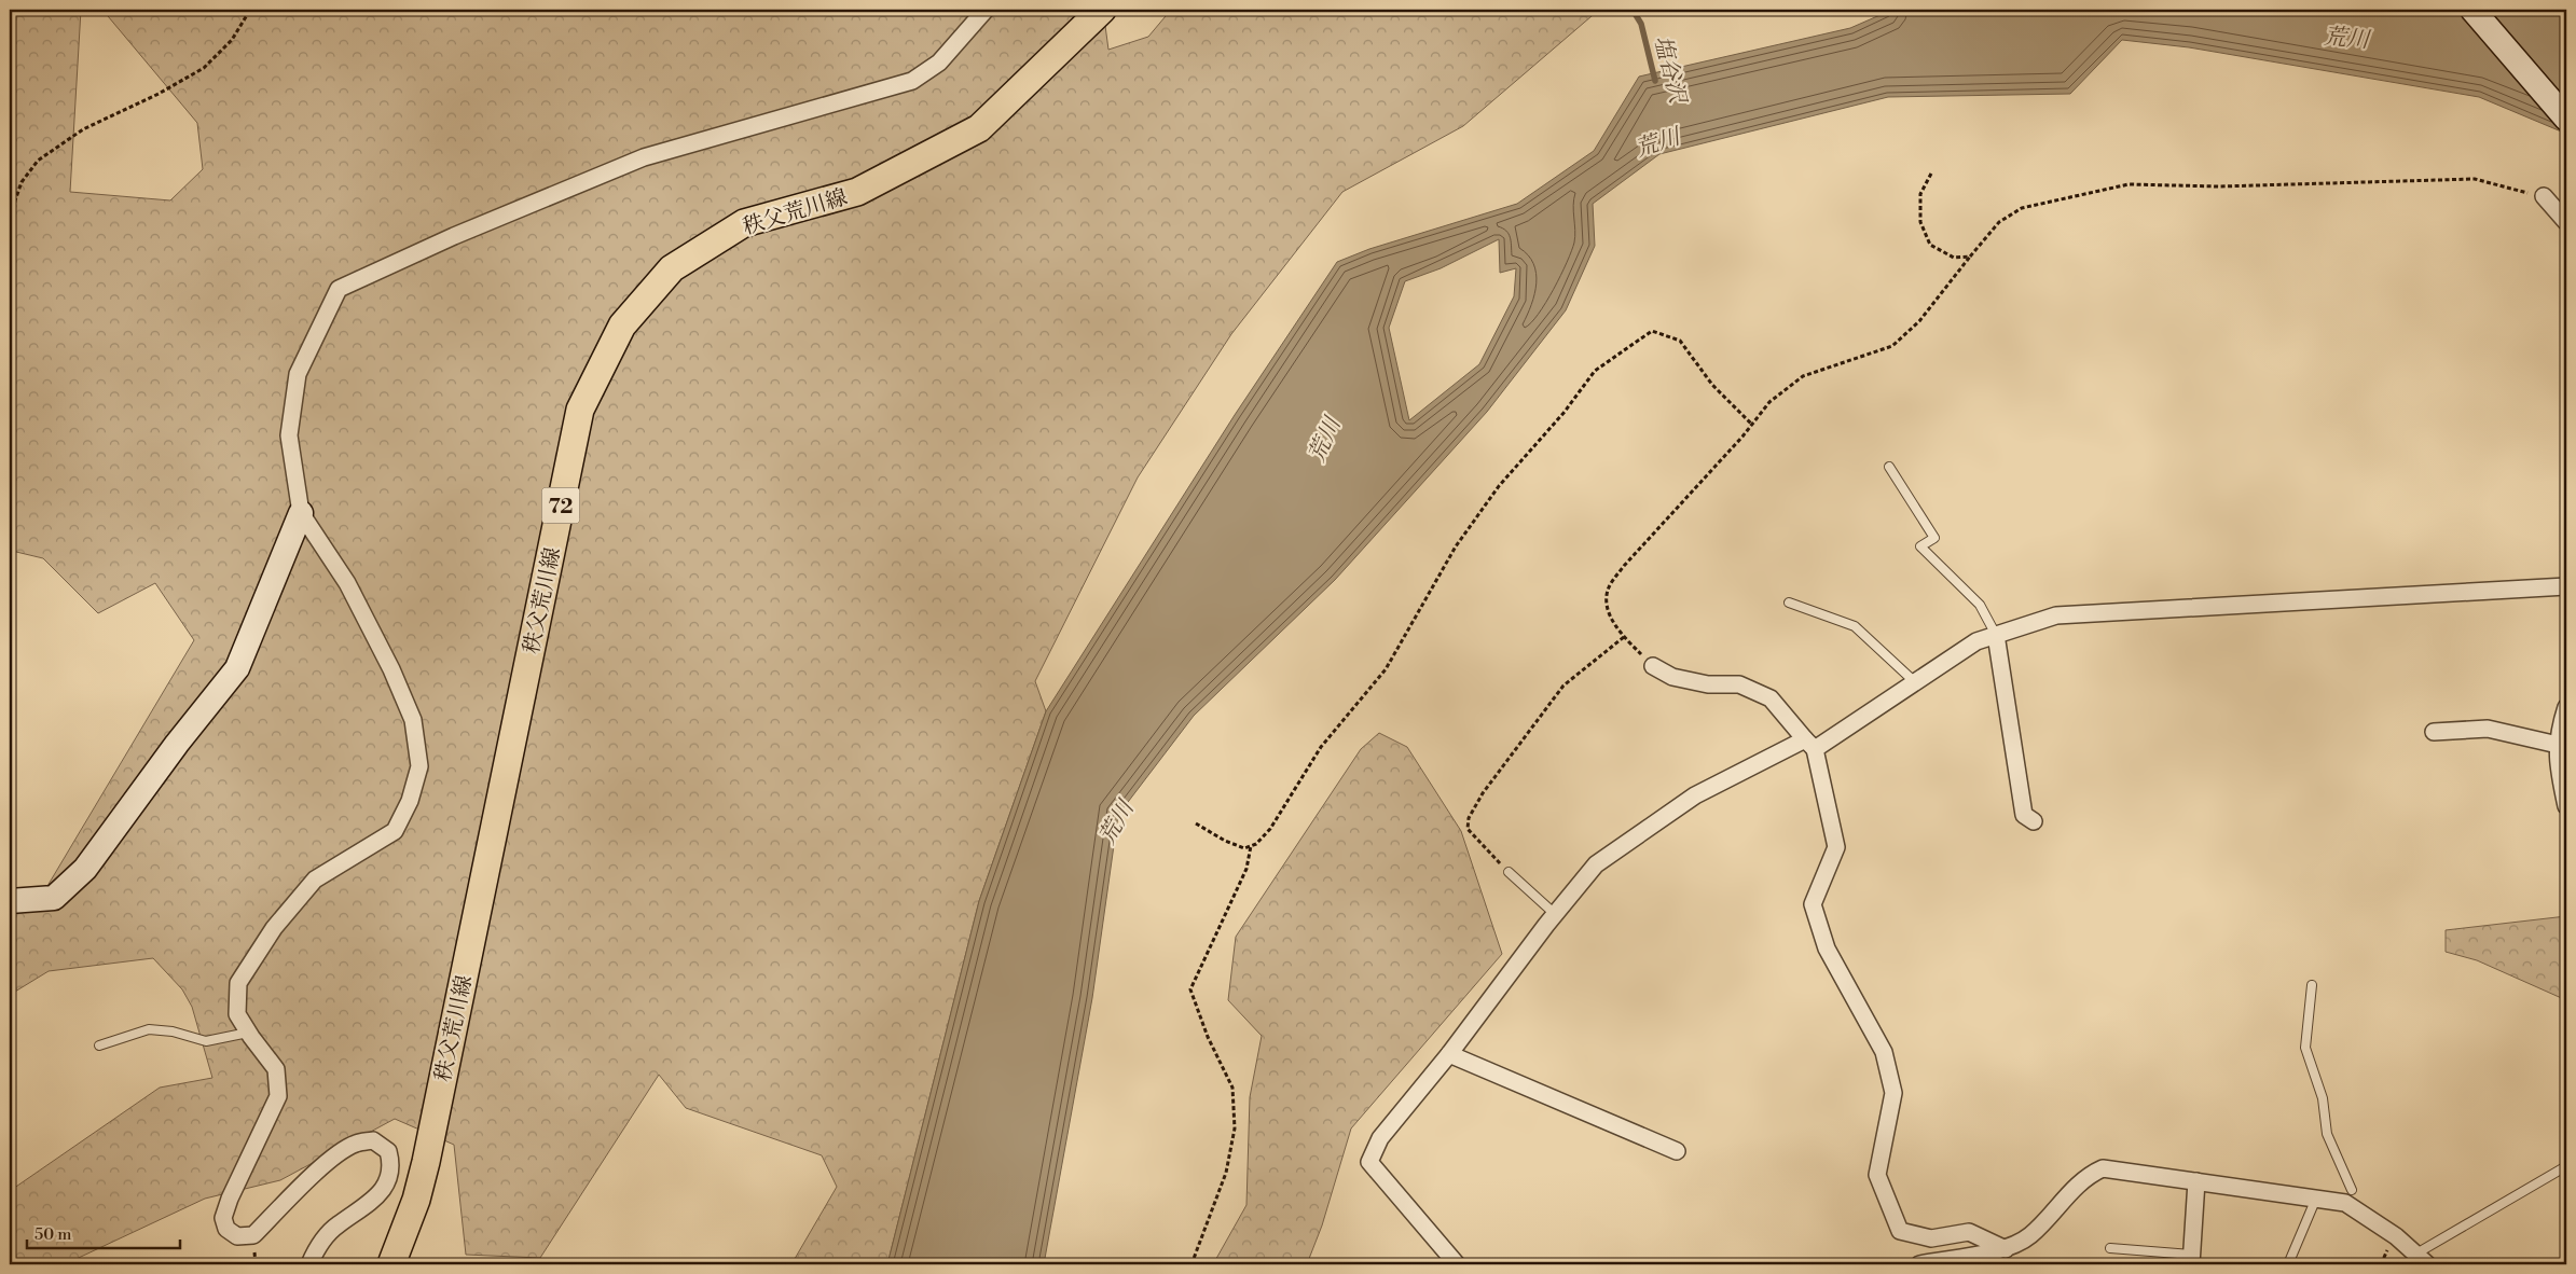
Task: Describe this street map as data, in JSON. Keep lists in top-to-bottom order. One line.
{"streets":{"main road":["秩父荒川線","72"]},"water":["荒川","塩谷沢"],"scale_bar":"50 m"}
